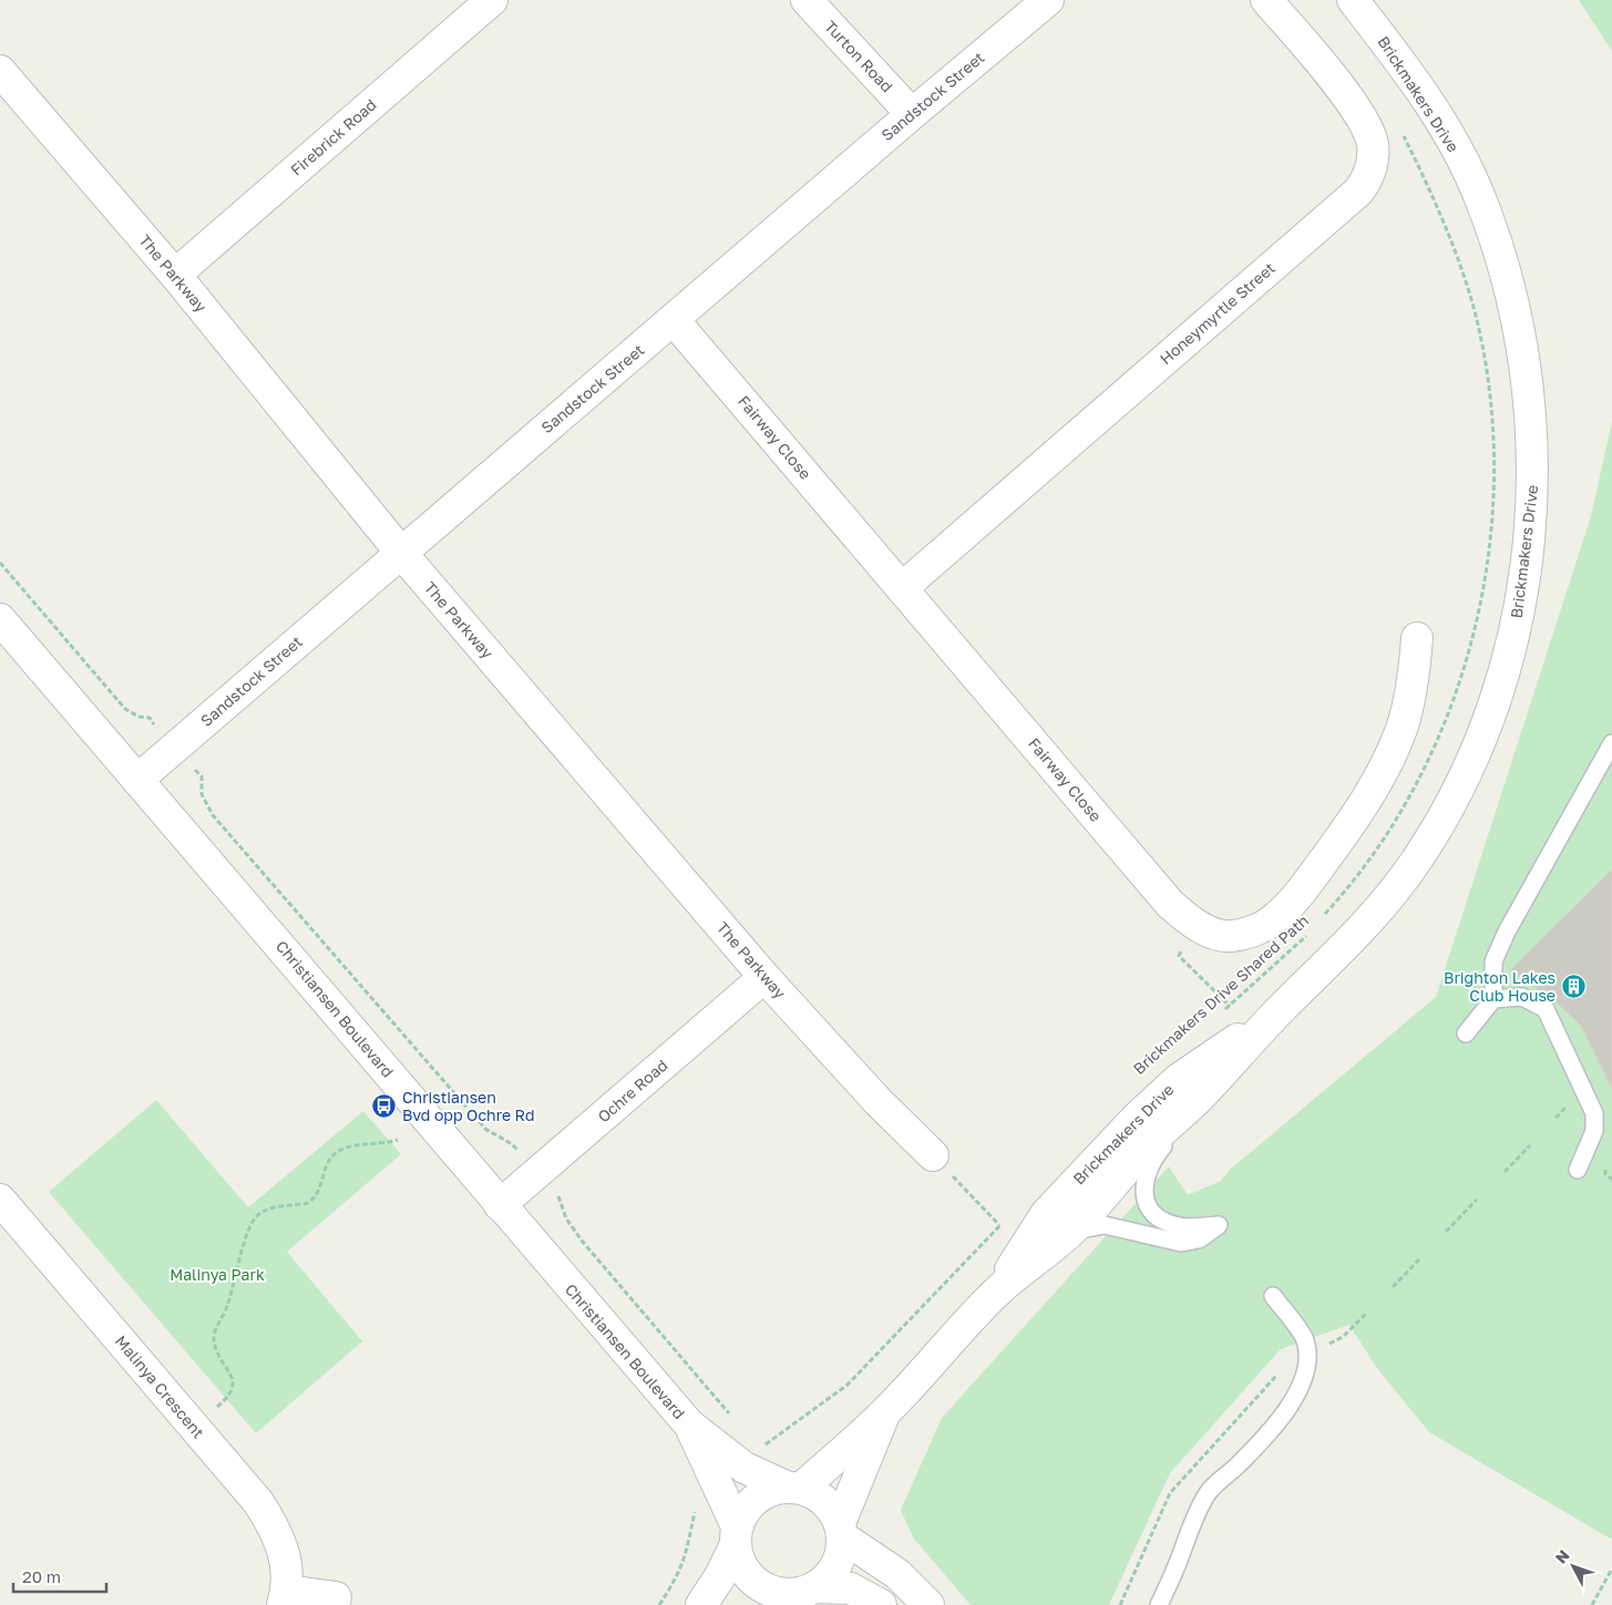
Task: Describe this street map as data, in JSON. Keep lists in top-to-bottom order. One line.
{"streets":{"street":["Turton Road","Brickmakers Drive","Sandstock Street","Firebrick Road","The Parkway","Honeymyrtle Street","Fairway Close","Christiansen Boulevard","Ochre Road","Malinya Crescent"],"path":["Brickmakers Drive Shared Path"]},"crossings":[["Turton Road","Sandstock Street"],["Brickmakers Drive","Christiansen Boulevard"],["Sandstock Street","The Parkway"],["Sandstock Street","Fairway Close"],["Sandstock Street","Christiansen Boulevard"],["Firebrick Road","The Parkway"],["The Parkway","Ochre Road"],["Honeymyrtle Street","Fairway Close"],["Christiansen Boulevard","Ochre Road"]],"parks":["Malinya Park"],"places":{"building":["Brighton Lakes Club House"],"bus stop":["Christiansen Bvd opp Ochre Rd"]},"scale_bar":"20 m","north":"top left"}
